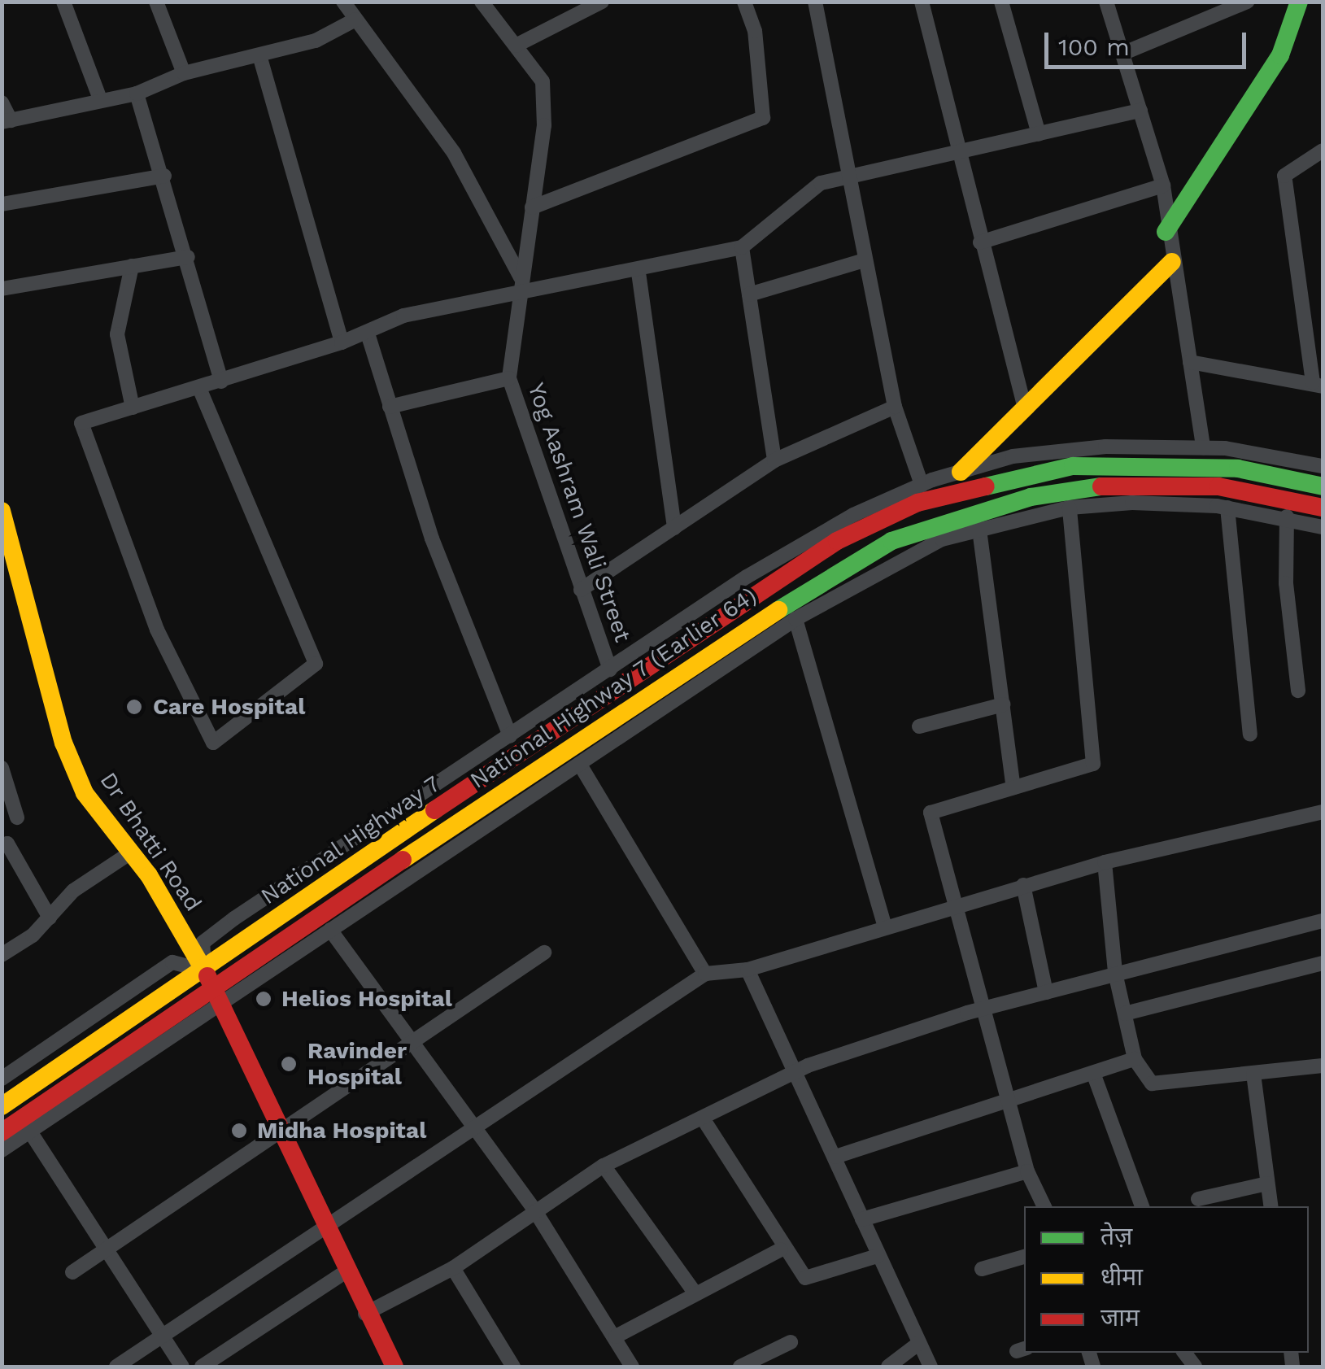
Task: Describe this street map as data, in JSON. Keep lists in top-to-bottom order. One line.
{"streets":{"main road":["National Highway 7 (Earlier 64)","National Highway 7","Dr Bhatti Road"],"street":["Yog Aashram Wali Street"]},"crossings":[["National Highway 7 (Earlier 64)","Dr Bhatti Road"],["National Highway 7","Dr Bhatti Road"]],"places":["Care Hospital","Helios Hospital","Ravinder Hospital","Midha Hospital"],"legend":["तेज़","धीमा","जाम"],"scale_bar":"100 m"}
